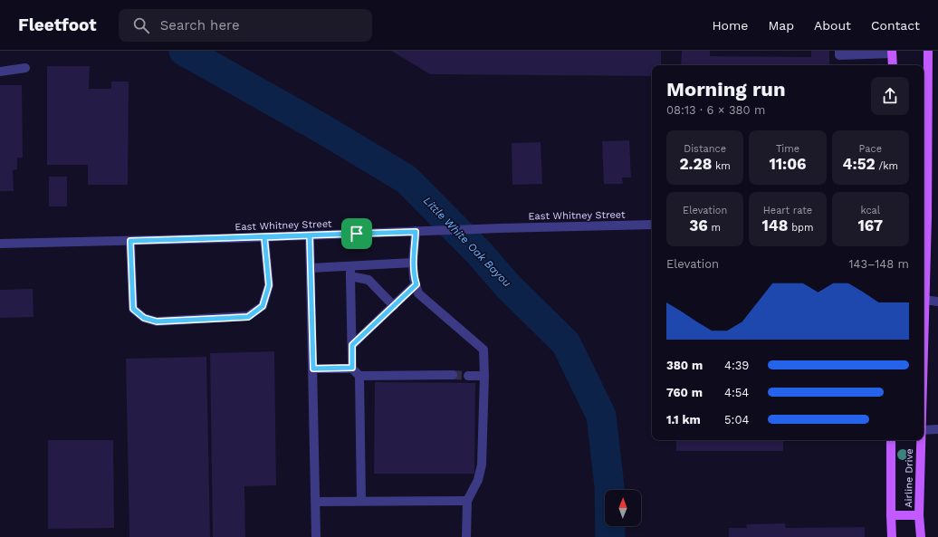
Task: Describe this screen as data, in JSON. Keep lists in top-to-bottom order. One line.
{"streets":{"main road":["Airline Drive"],"street":["East Whitney Street"]},"water":["Little White Oak Bayou"],"north":"top","page":{"header":"Fleetfoot","search":"Search here","nav":["Home","Map","About","Contact"],"heading":["Morning run","08:13 · 6 × 380 m"],"stats":[["Distance","2.28 km"],["Time","11:06"],["Pace","4:52 /km"],["Elevation","36 m"],["Heart rate","148 bpm"],["kcal","167"]],"chart":["Elevation","143–148 m"],"list":[{"name":"380 m","note":"4:39"},{"name":"760 m","note":"4:54"},{"name":"1.1 km","note":"5:04"}]}}
